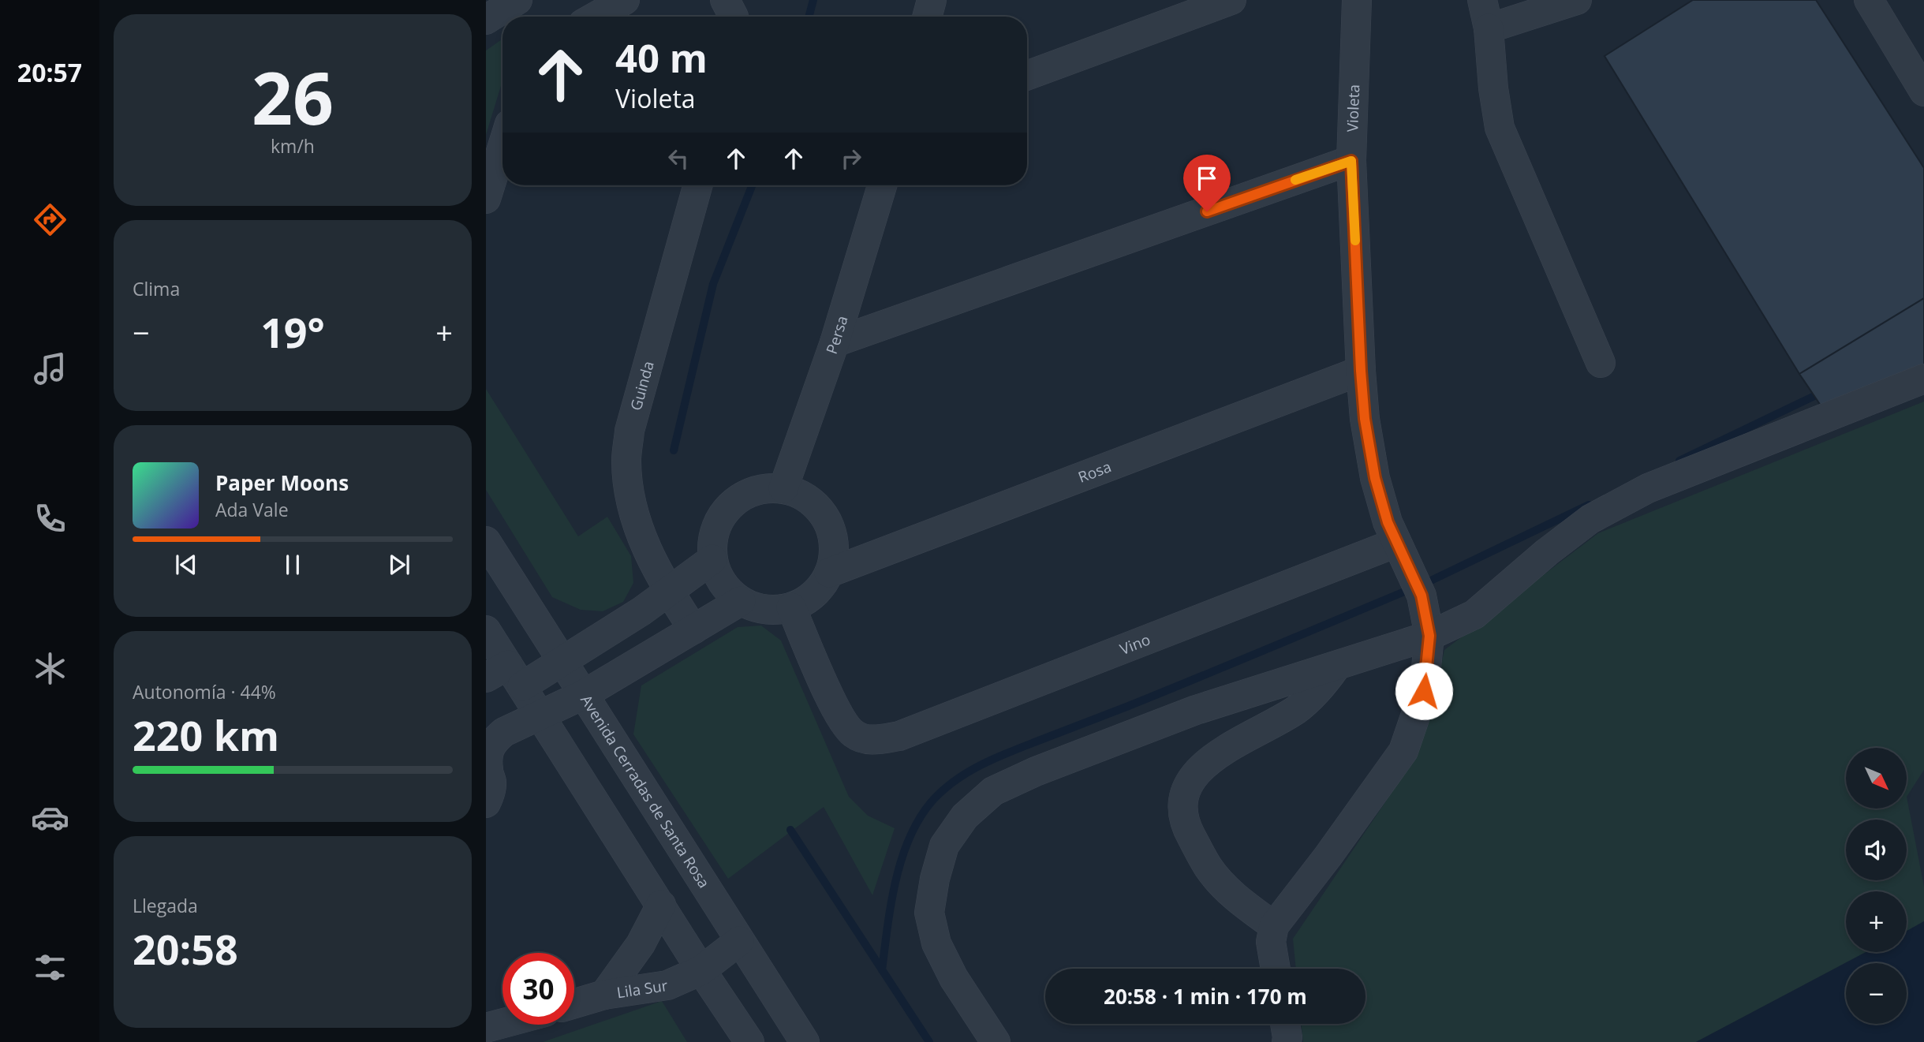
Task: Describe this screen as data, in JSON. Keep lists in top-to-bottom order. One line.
{"streets":{"street":["Violeta","Persa","Guinda","Rosa","Vino","Avenida Cerradas de Santa Rosa","Lila Sur"]},"crossings":[["Violeta","Rosa"],["Violeta","Vino"],["Persa","Rosa"],["Persa","Vino"],["Rosa","Vino"],["Avenida Cerradas de Santa Rosa","Lila Sur"]],"north":"bottom right","page":{"tabs":"20:57","tile":[["26","km/h"],"Clima",["Autonomía · 44%","220 km"],["Llegada","20:58"]],"turn":["40 m","Violeta"],"heat":["−","19°","+"],"song":["Paper Moons","Ada Vale"],"map_buttons":["+","−"],"limit":"30","trip":"20:58 · 1 min · 170 m"}}
